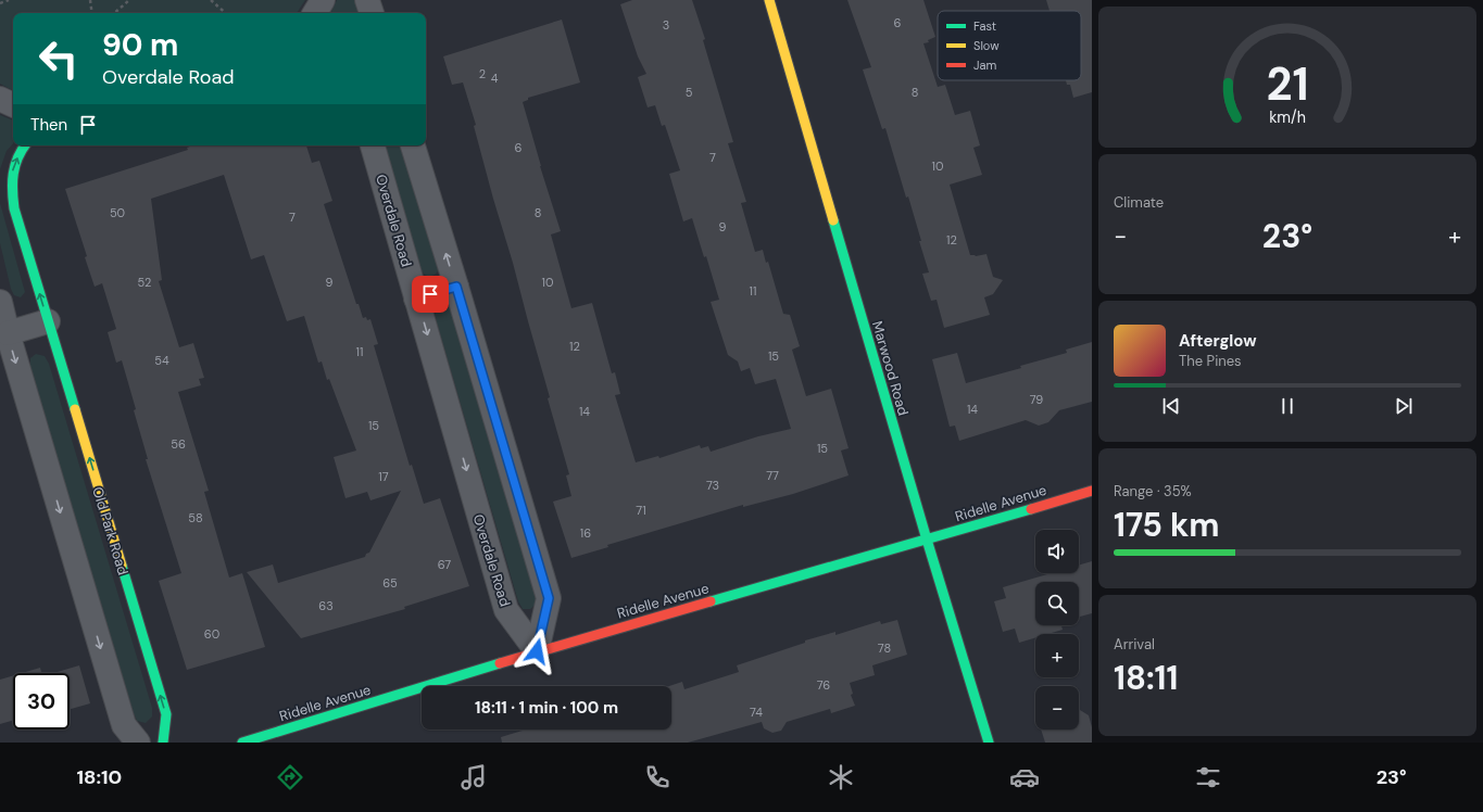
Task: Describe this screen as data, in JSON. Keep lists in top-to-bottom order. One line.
{"streets":{"street":["Overdale Road","Marwood Road","Ridelle Avenue","Old Park Road"]},"crossings":[["Overdale Road","Ridelle Avenue"],["Marwood Road","Ridelle Avenue"]],"house_numbers":["6","3","2","4","5","8","6","7","10","50","8","7","9","12","52","9","10","11","12","11","15","54","79","14","14","15","56","15","77","17","73","71","58","16","67","65","63","60","78","76","74"],"legend":["Fast","Slow","Jam"],"page":{"turn":["90 m","Overdale Road"],"then":"Then","tile":["Climate",["Range · 35%","175 km"],["Arrival","18:11"]],"heat":["−","23°","+"],"song":["Afterglow","The Pines"],"map_buttons":["+","−"],"limit":"30","trip":"18:11 · 1 min · 100 m","tabs":["18:10","23°"],"gauge":["21","km/h"]}}
